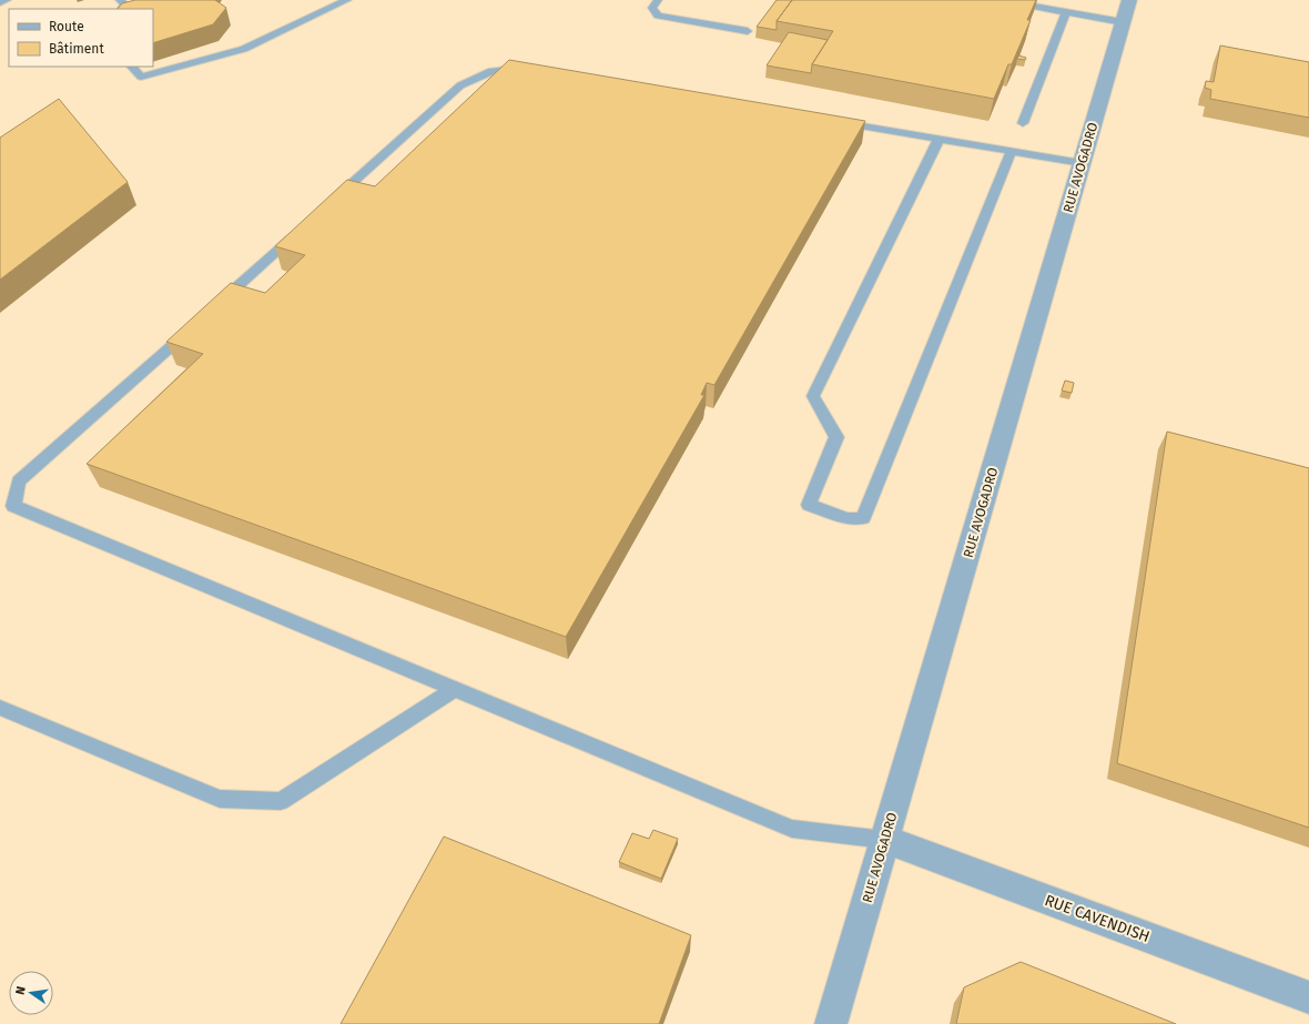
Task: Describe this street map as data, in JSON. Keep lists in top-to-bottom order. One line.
{"streets":{"street":["RUE AVOGADRO","RUE CAVENDISH"]},"crossings":[["RUE AVOGADRO","RUE CAVENDISH"]],"legend":["Route","Bâtiment"],"north":"left"}
